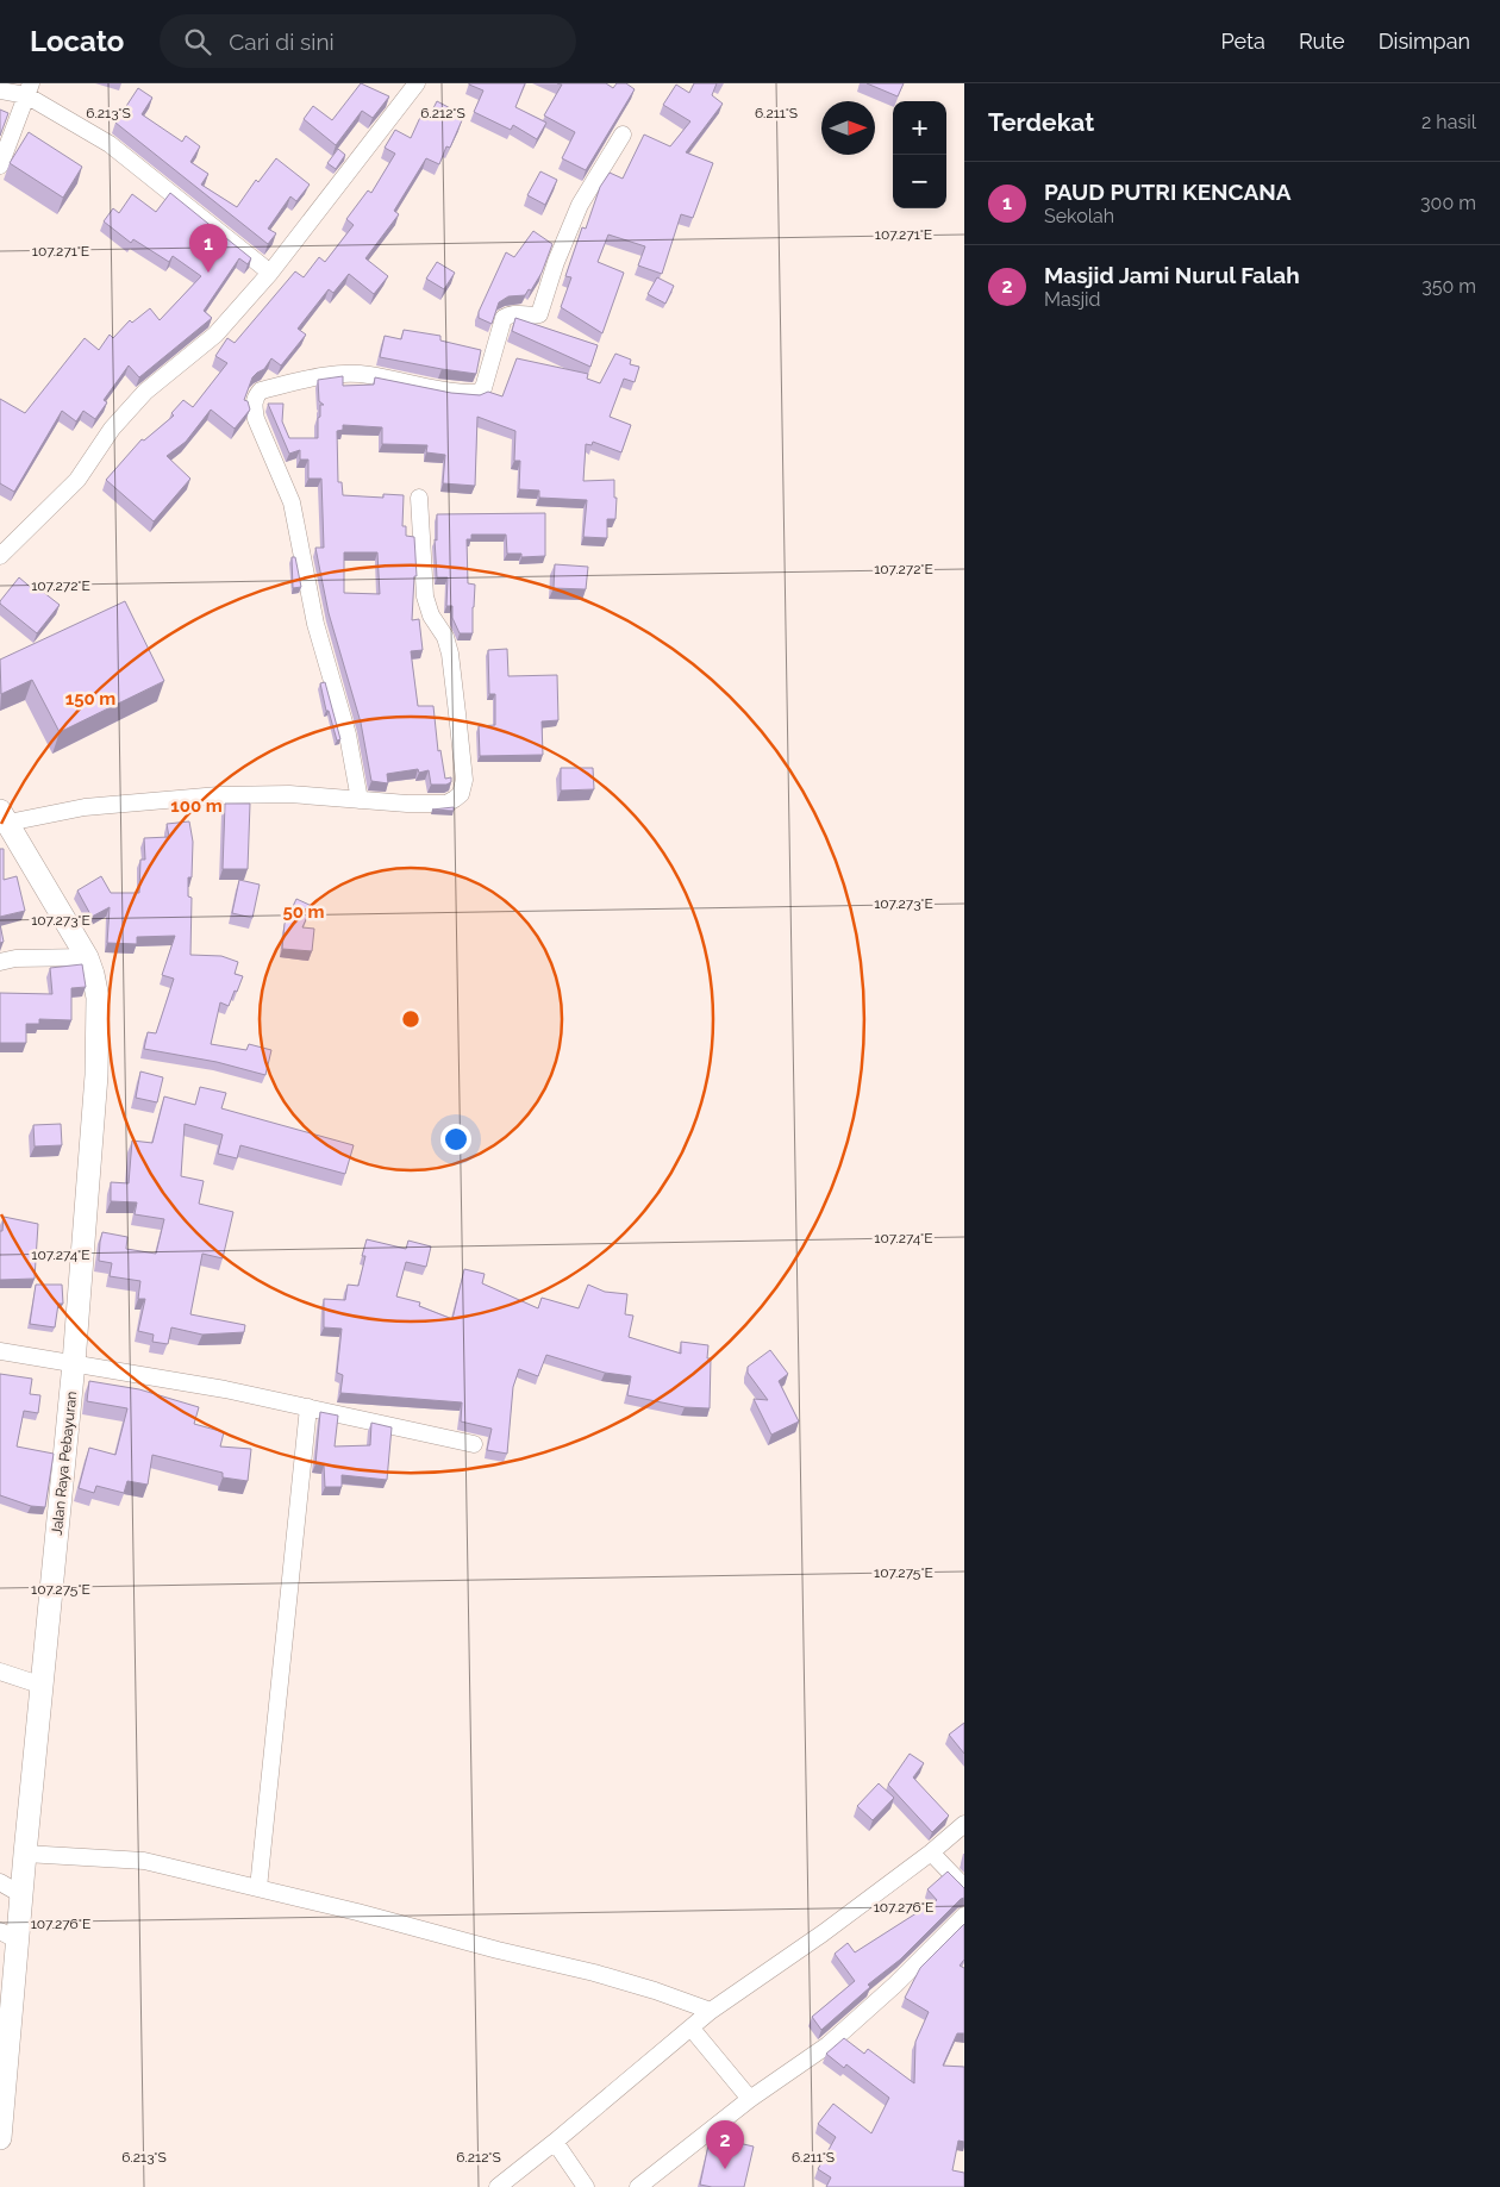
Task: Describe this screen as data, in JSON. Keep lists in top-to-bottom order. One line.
{"streets":{"main road":["Jalan Raya Pebayuran"]},"north":"right","page":{"header":"Locato","search":"Cari di sini","nav":["Peta","Rute","Disimpan"],"heading":["Terdekat","2 hasil"],"map_buttons":["+","−"],"list":[{"mark":"1","name":"PAUD PUTRI KENCANA","note":"Sekolah","value":"300 m"},{"mark":"2","name":"Masjid Jami Nurul Falah","note":"Masjid","value":"350 m"}],"pins":["1","2"]},"coordinates":["6.213°S","6.212°S","6.211°S","107.271°E","107.272°E","107.273°E","107.274°E","107.275°E","107.276°E"],"rings":["150 m","100 m","50 m"]}
